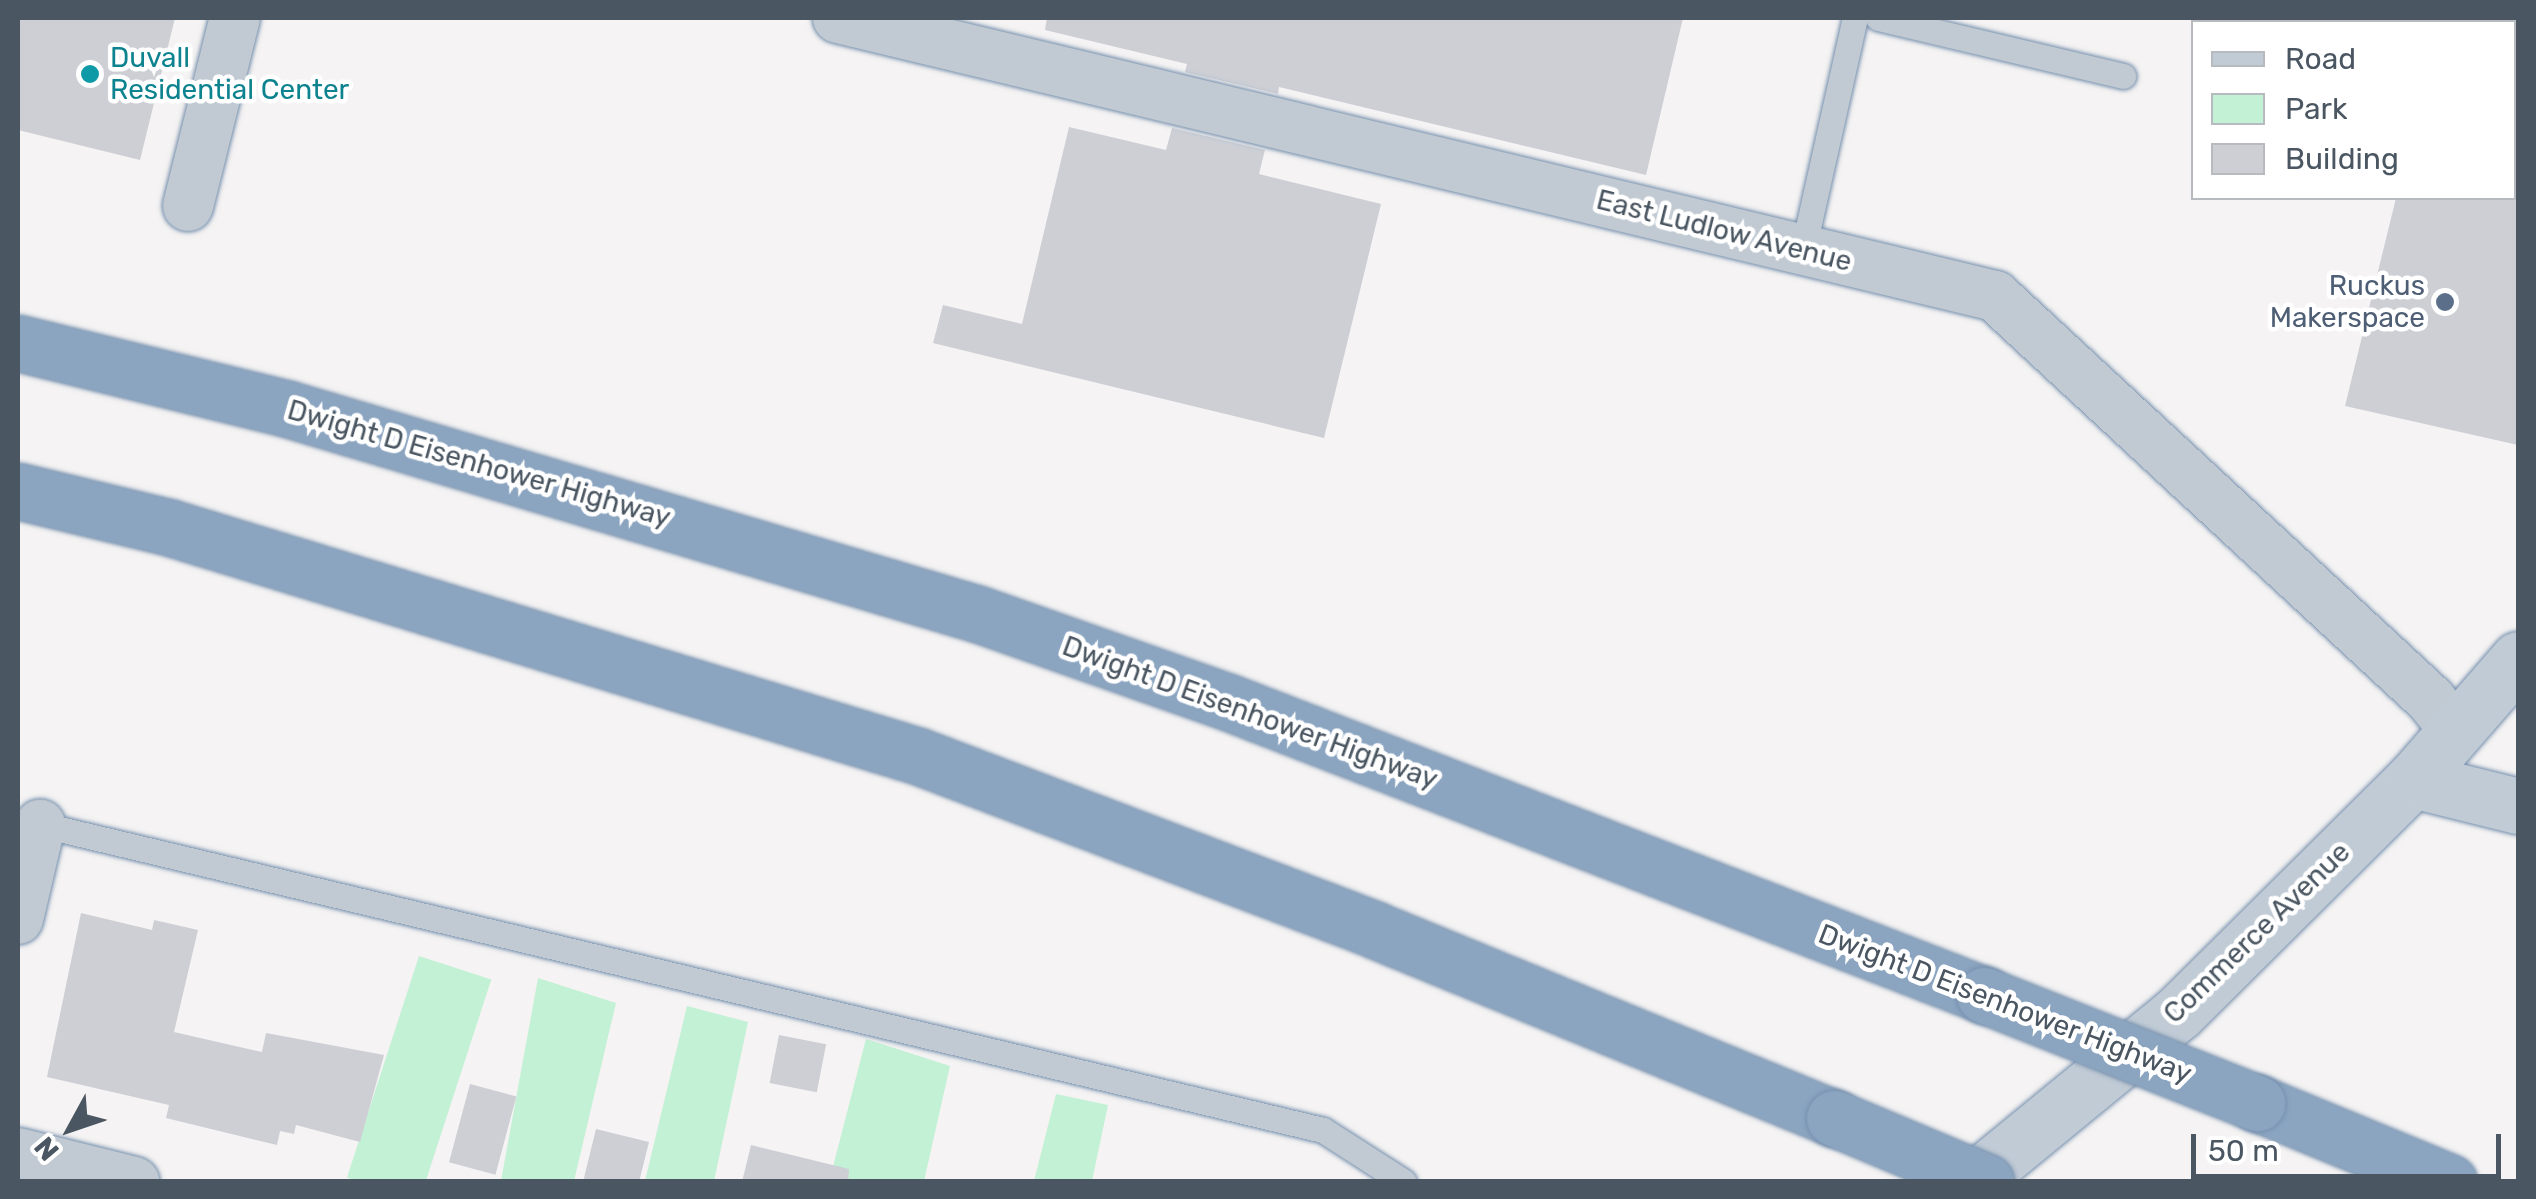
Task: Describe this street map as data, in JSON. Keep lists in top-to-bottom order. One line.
{"streets":{"highway":["Dwight D Eisenhower Highway"],"street":["East Ludlow Avenue","Commerce Avenue"]},"crossings":[["East Ludlow Avenue","Commerce Avenue"]],"places":["Duvall Residential Center","Ruckus Makerspace"],"legend":["Road","Park","Building"],"scale_bar":"50 m","north":"bottom left"}
